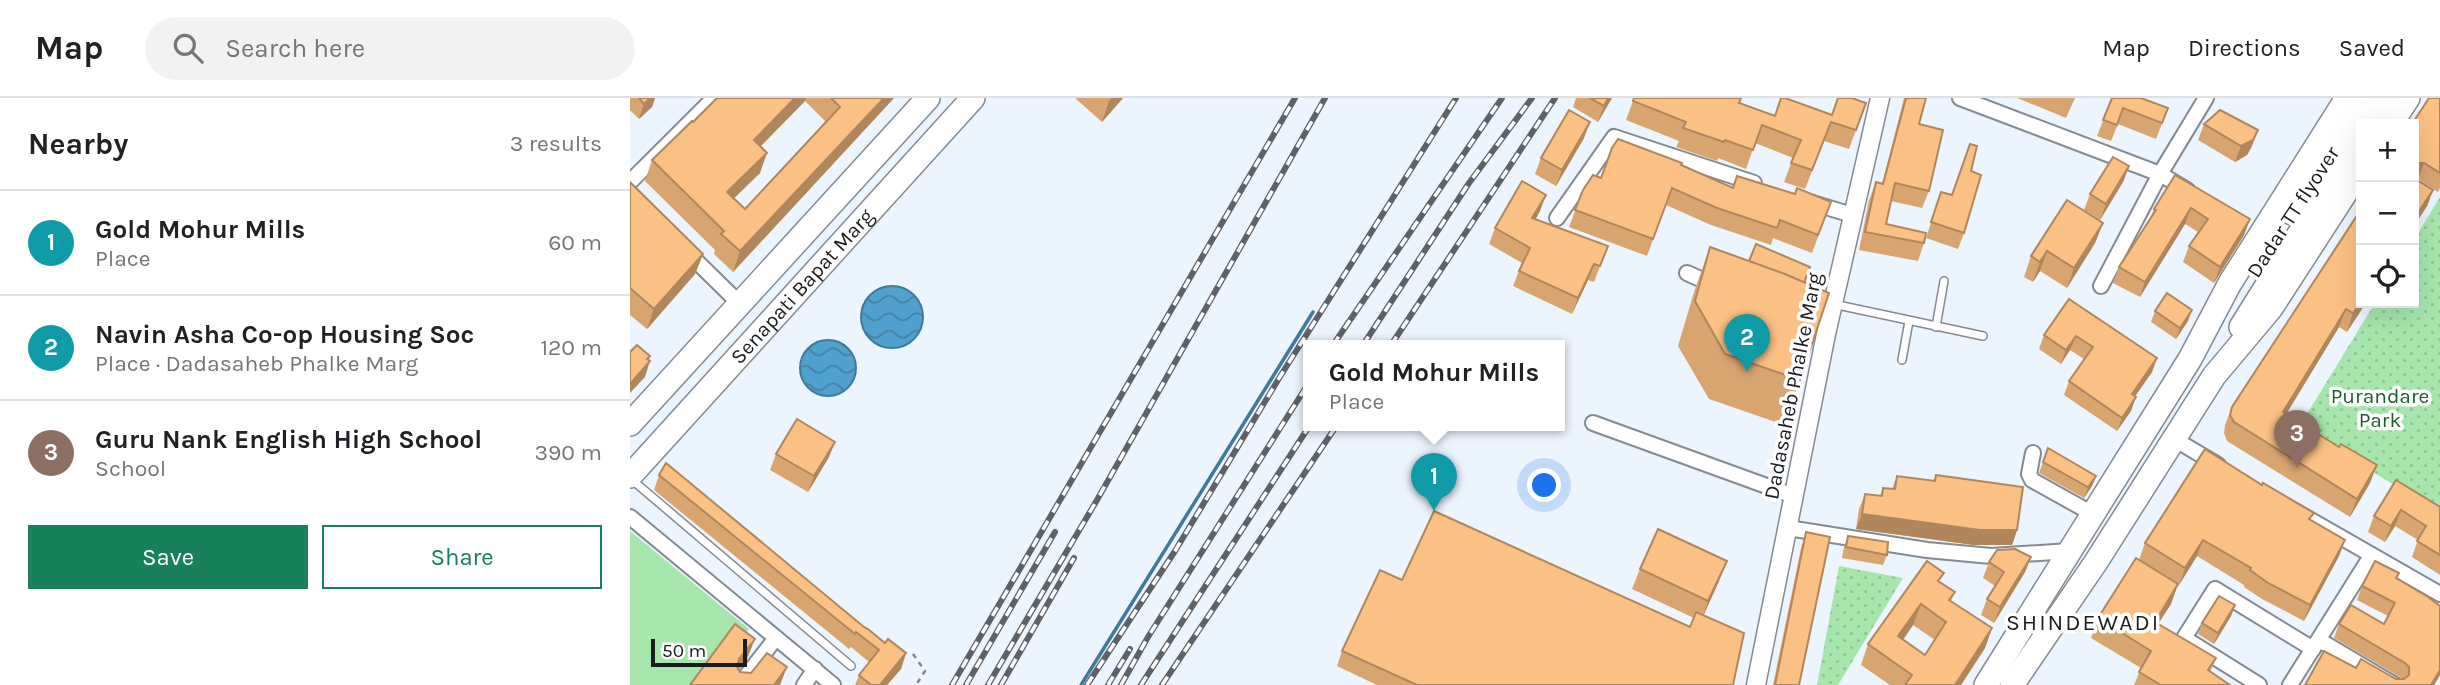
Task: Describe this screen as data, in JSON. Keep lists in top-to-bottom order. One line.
{"streets":{"main road":["Dadar TT flyover","Senapati Bapat Marg"],"street":["Dadasaheb Phalke Marg"]},"districts":["SHINDEWADI"],"parks":["Purandare Park"],"scale_bar":"50 m","page":{"header":"Map","search":"Search here","nav":["Map","Directions","Saved"],"heading":["Nearby","3 results"],"map_buttons":["+","−"],"list":[{"mark":"1","name":"Gold Mohur Mills","note":"Place","value":"60 m"},{"mark":"2","name":"Navin Asha Co-op Housing Soc","note":"Place · Dadasaheb Phalke Marg","value":"120 m"},{"mark":"3","name":"Guru Nank English High School","note":"School","value":"390 m"}],"pins":["2","3","1"],"popup":["Gold Mohur Mills","Place"],"buttons":["Save","Share"],"scale":"50 m"}}
